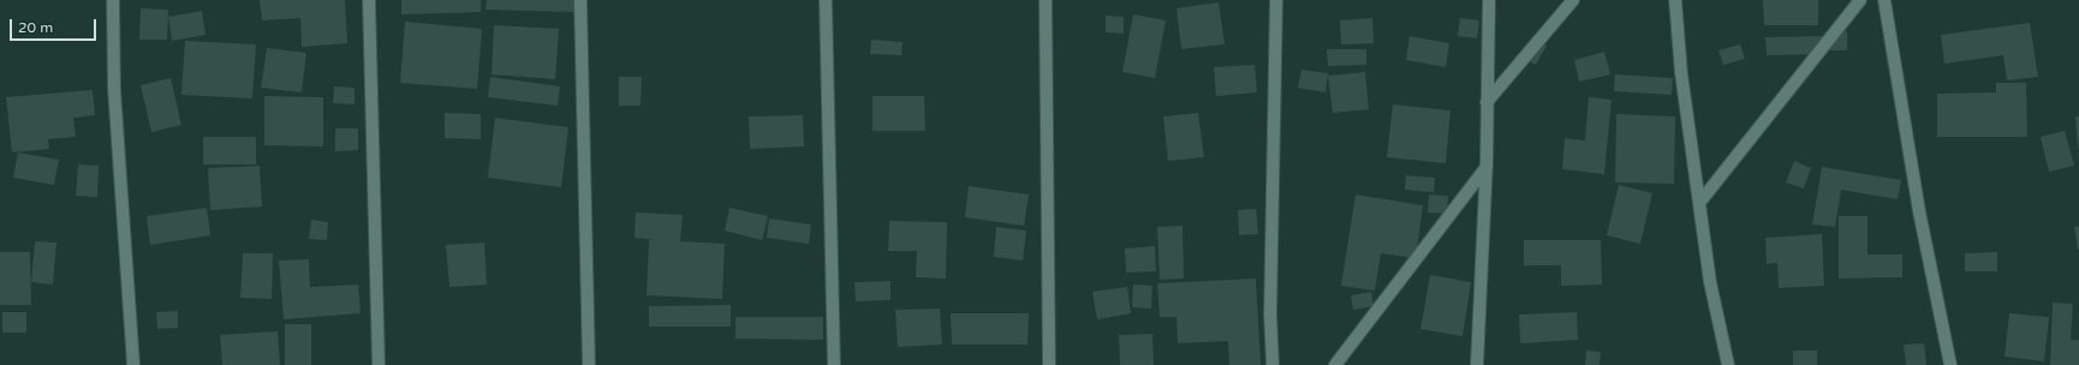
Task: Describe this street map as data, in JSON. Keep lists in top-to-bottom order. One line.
{"scale_bar":"20 m"}
